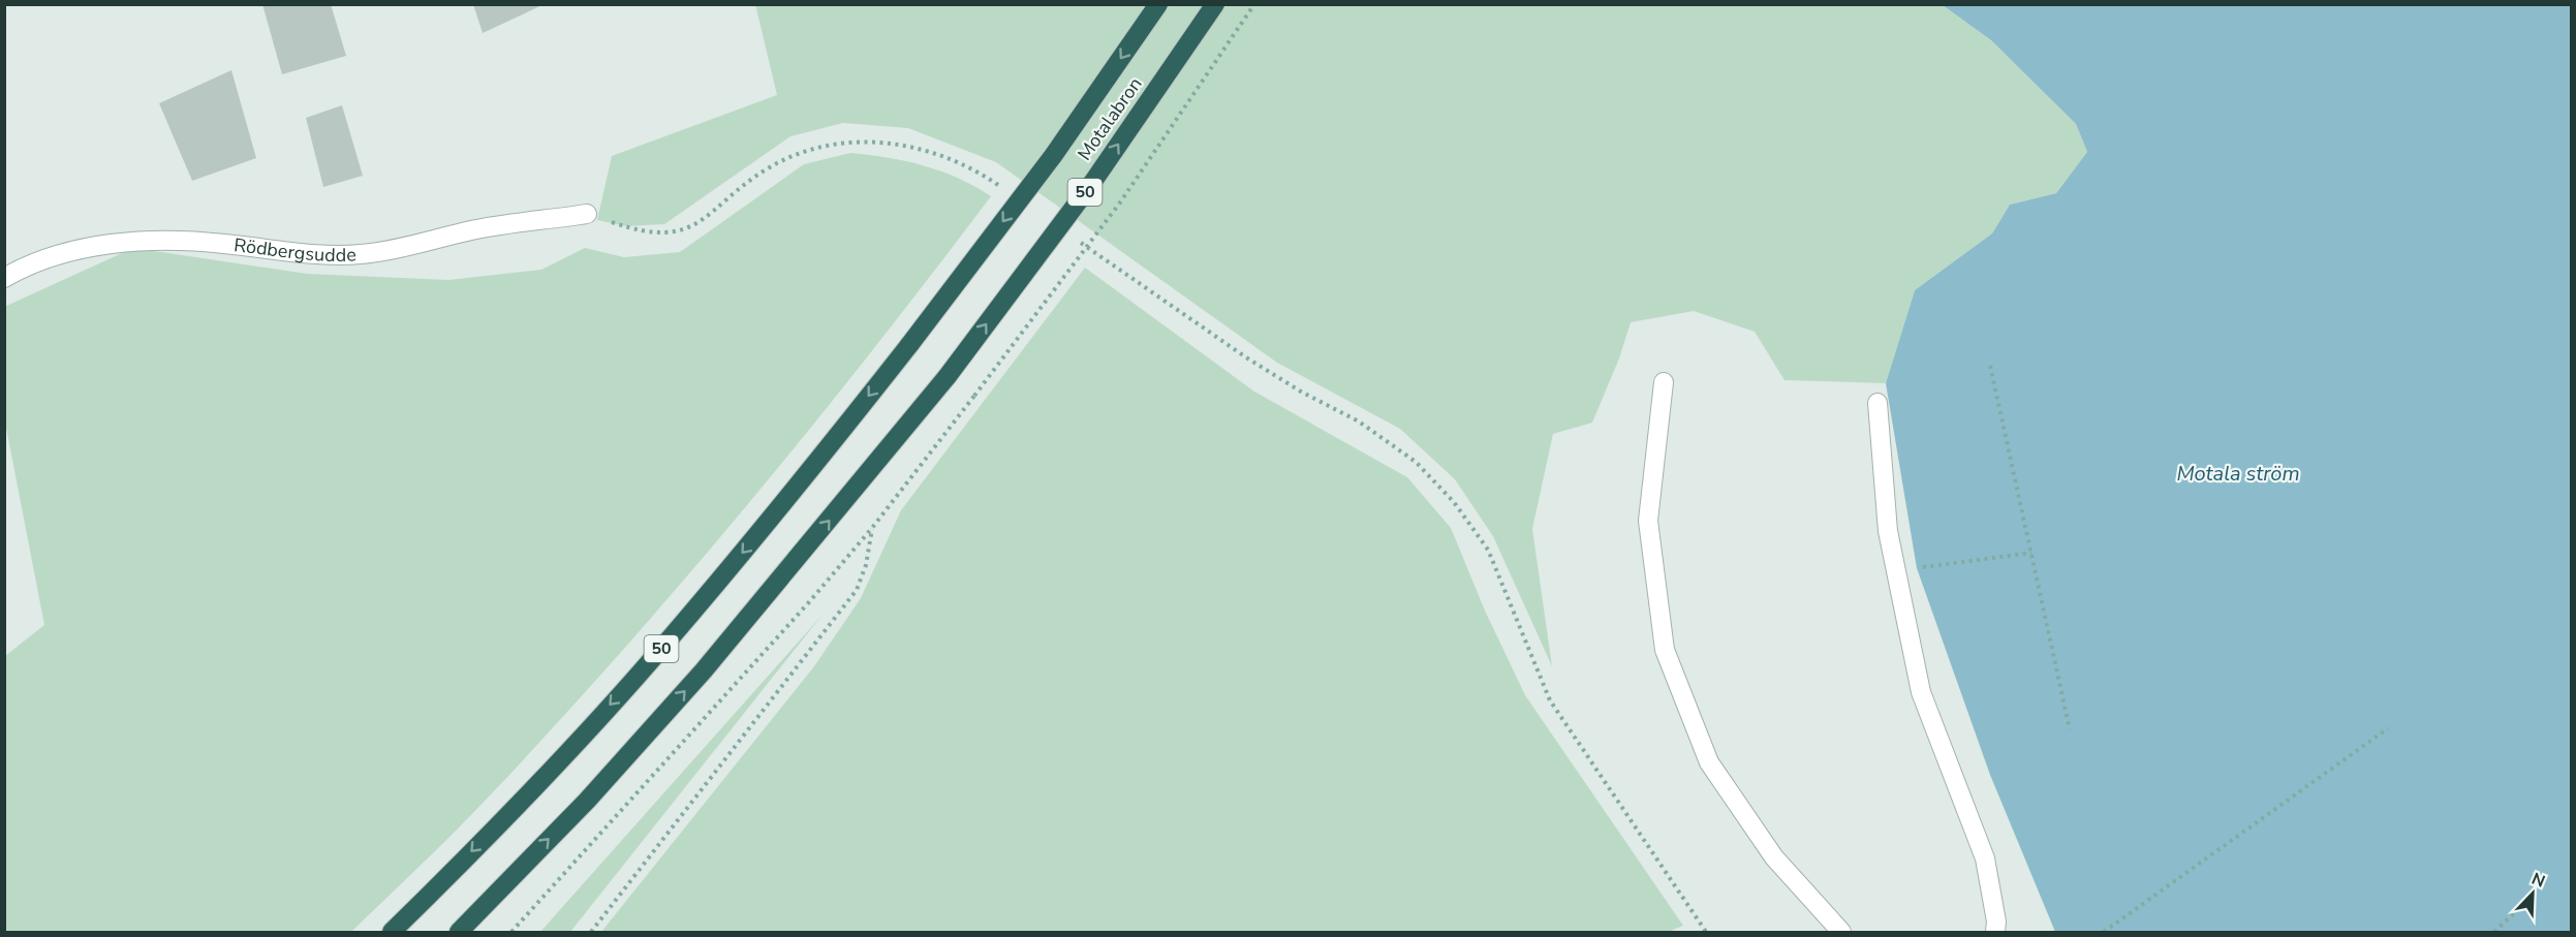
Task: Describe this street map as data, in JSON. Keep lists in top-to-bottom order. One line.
{"streets":{"highway":["Motalabron","50"],"street":["Rödbergsudde"]},"water":["Motala ström"],"north":"top right"}
